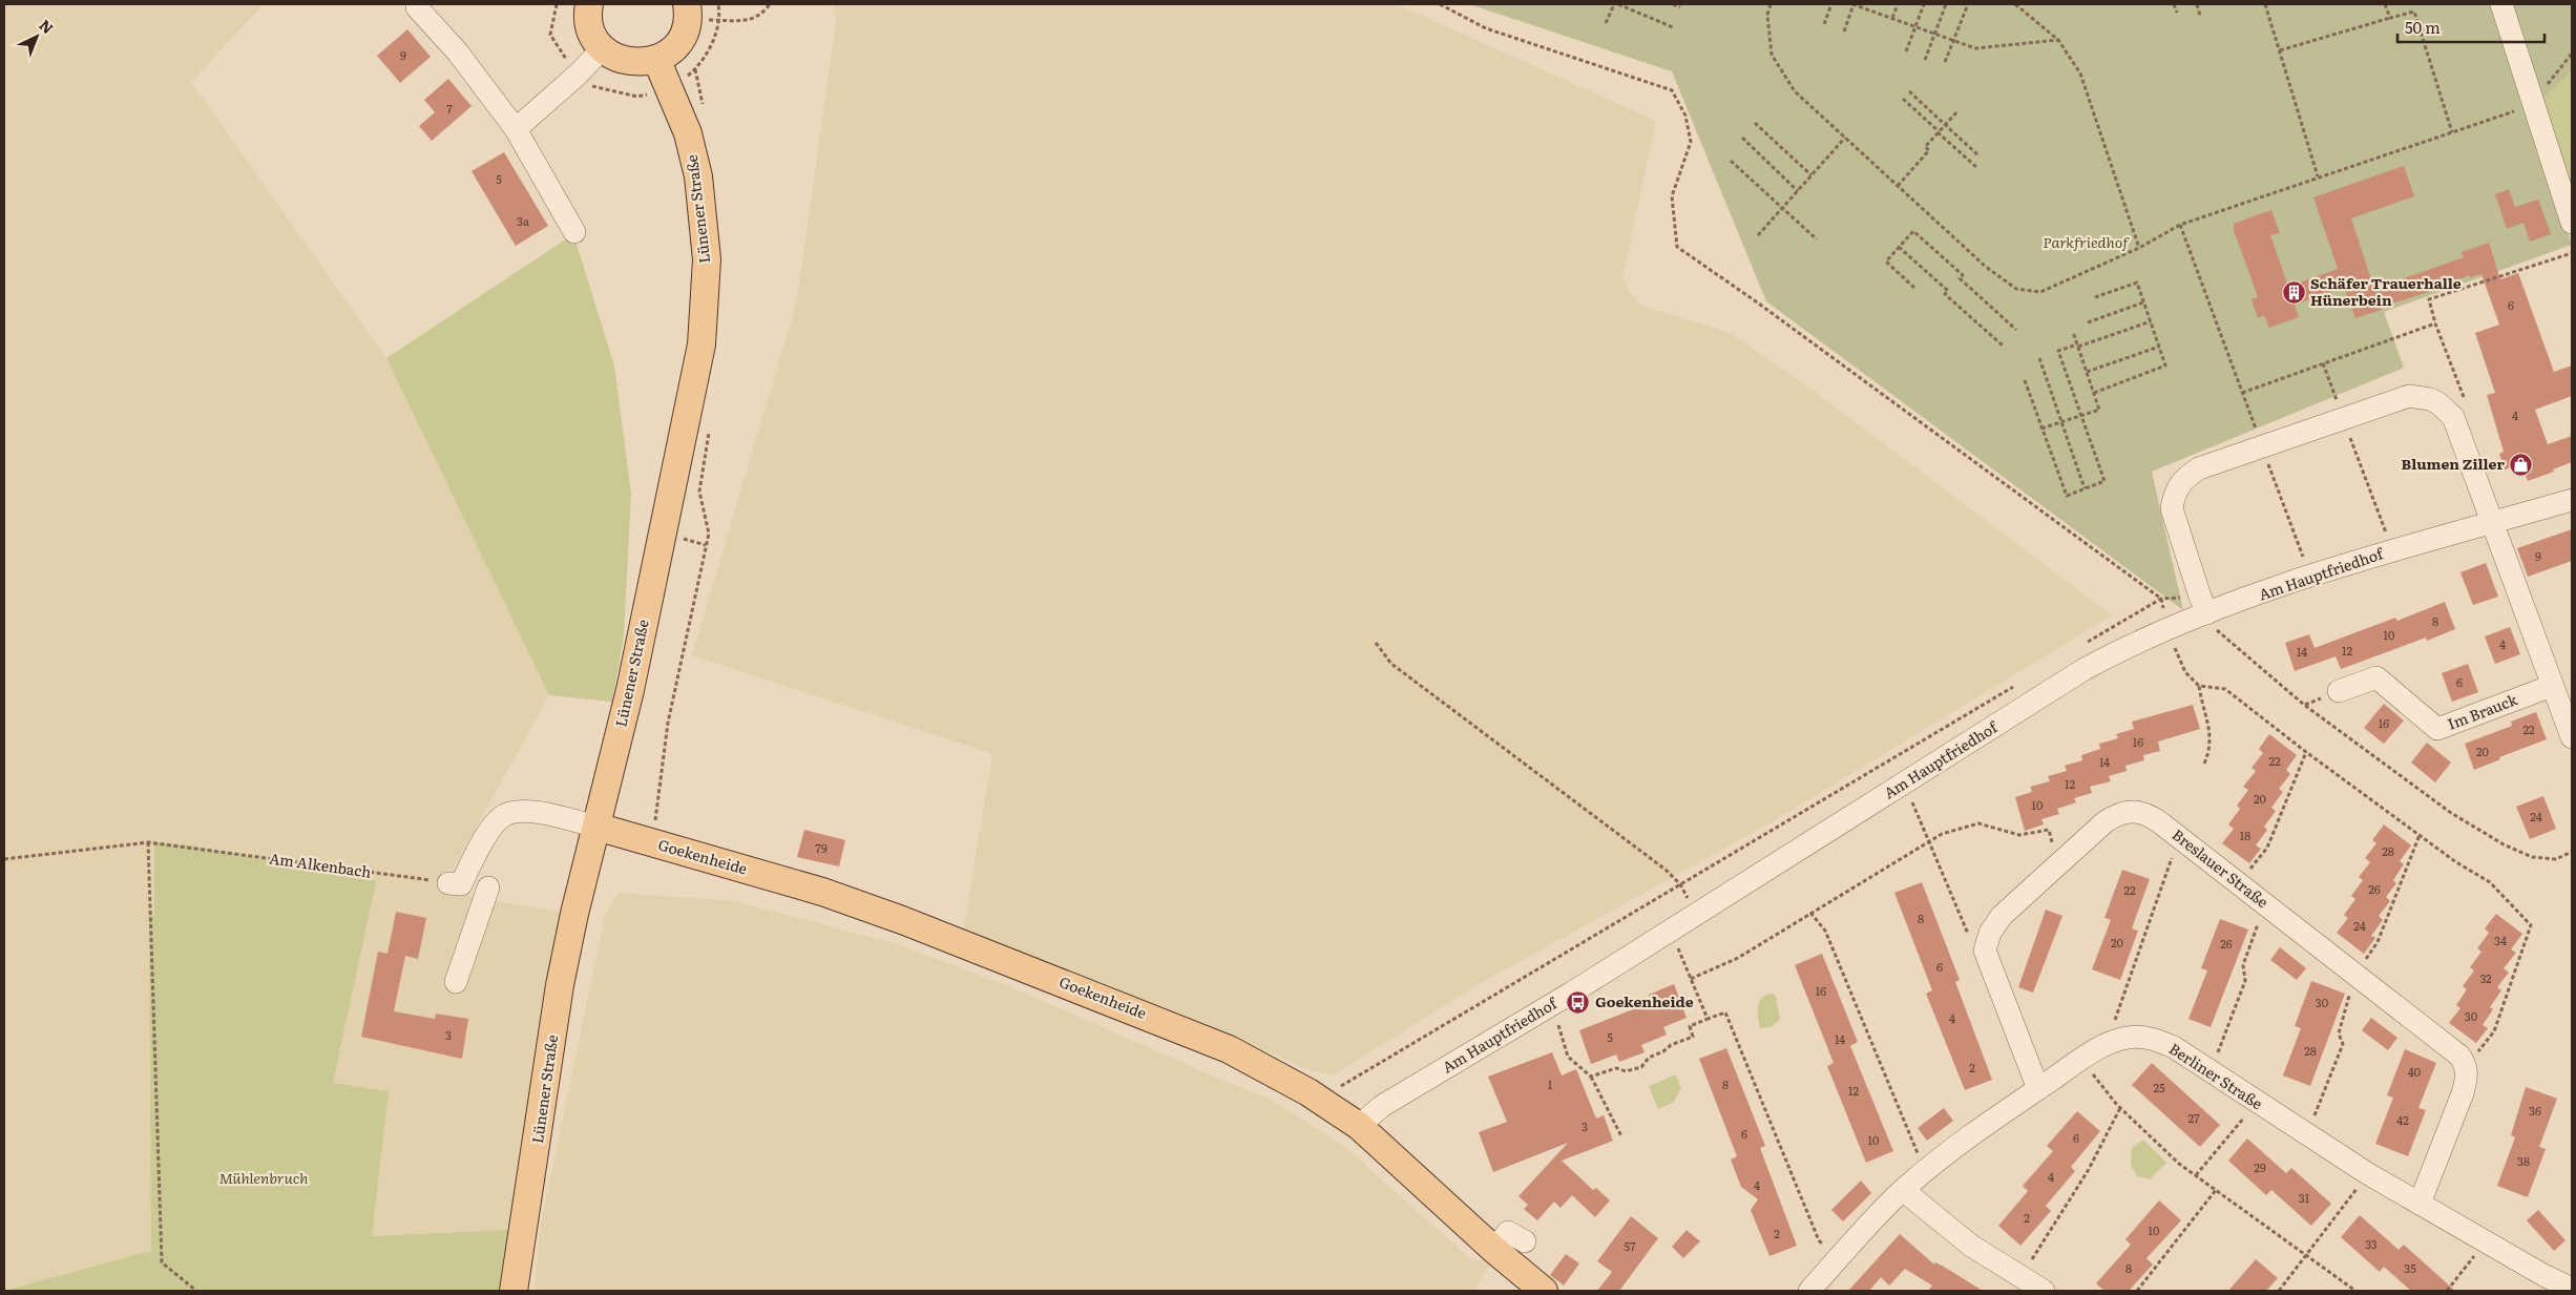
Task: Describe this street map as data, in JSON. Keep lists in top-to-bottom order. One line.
{"streets":{"main road":["Lünener Straße","Goekenheide"],"street":["Am Hauptfriedhof","Im Brauck","Breslauer Straße","Berliner Straße"],"path":["Am Alkenbach"]},"crossings":[["Lünener Straße","Goekenheide"],["Am Hauptfriedhof","Goekenheide"]],"parks":["Parkfriedhof","Mühlenbruch"],"places":{"building":["Schäfer Trauerhalle Hünerbein"],"shop":["Blumen Ziller"],"bus stop":["Goekenheide"]},"house_numbers":["9","7","5","3a","6","4","9","8","10","4","12","14","6","16","22","16","20","22","14","12","20","10","24","18","79","28","26","22","8","24","34","20","26","6","32","16","30","30","4","3","5","14","28","2","40","1","8","25","12","36","27","42","3","6","6","10","38","29","4","4","31","2","10","2","33","57","8","35"],"scale_bar":"50 m","north":"top right"}
